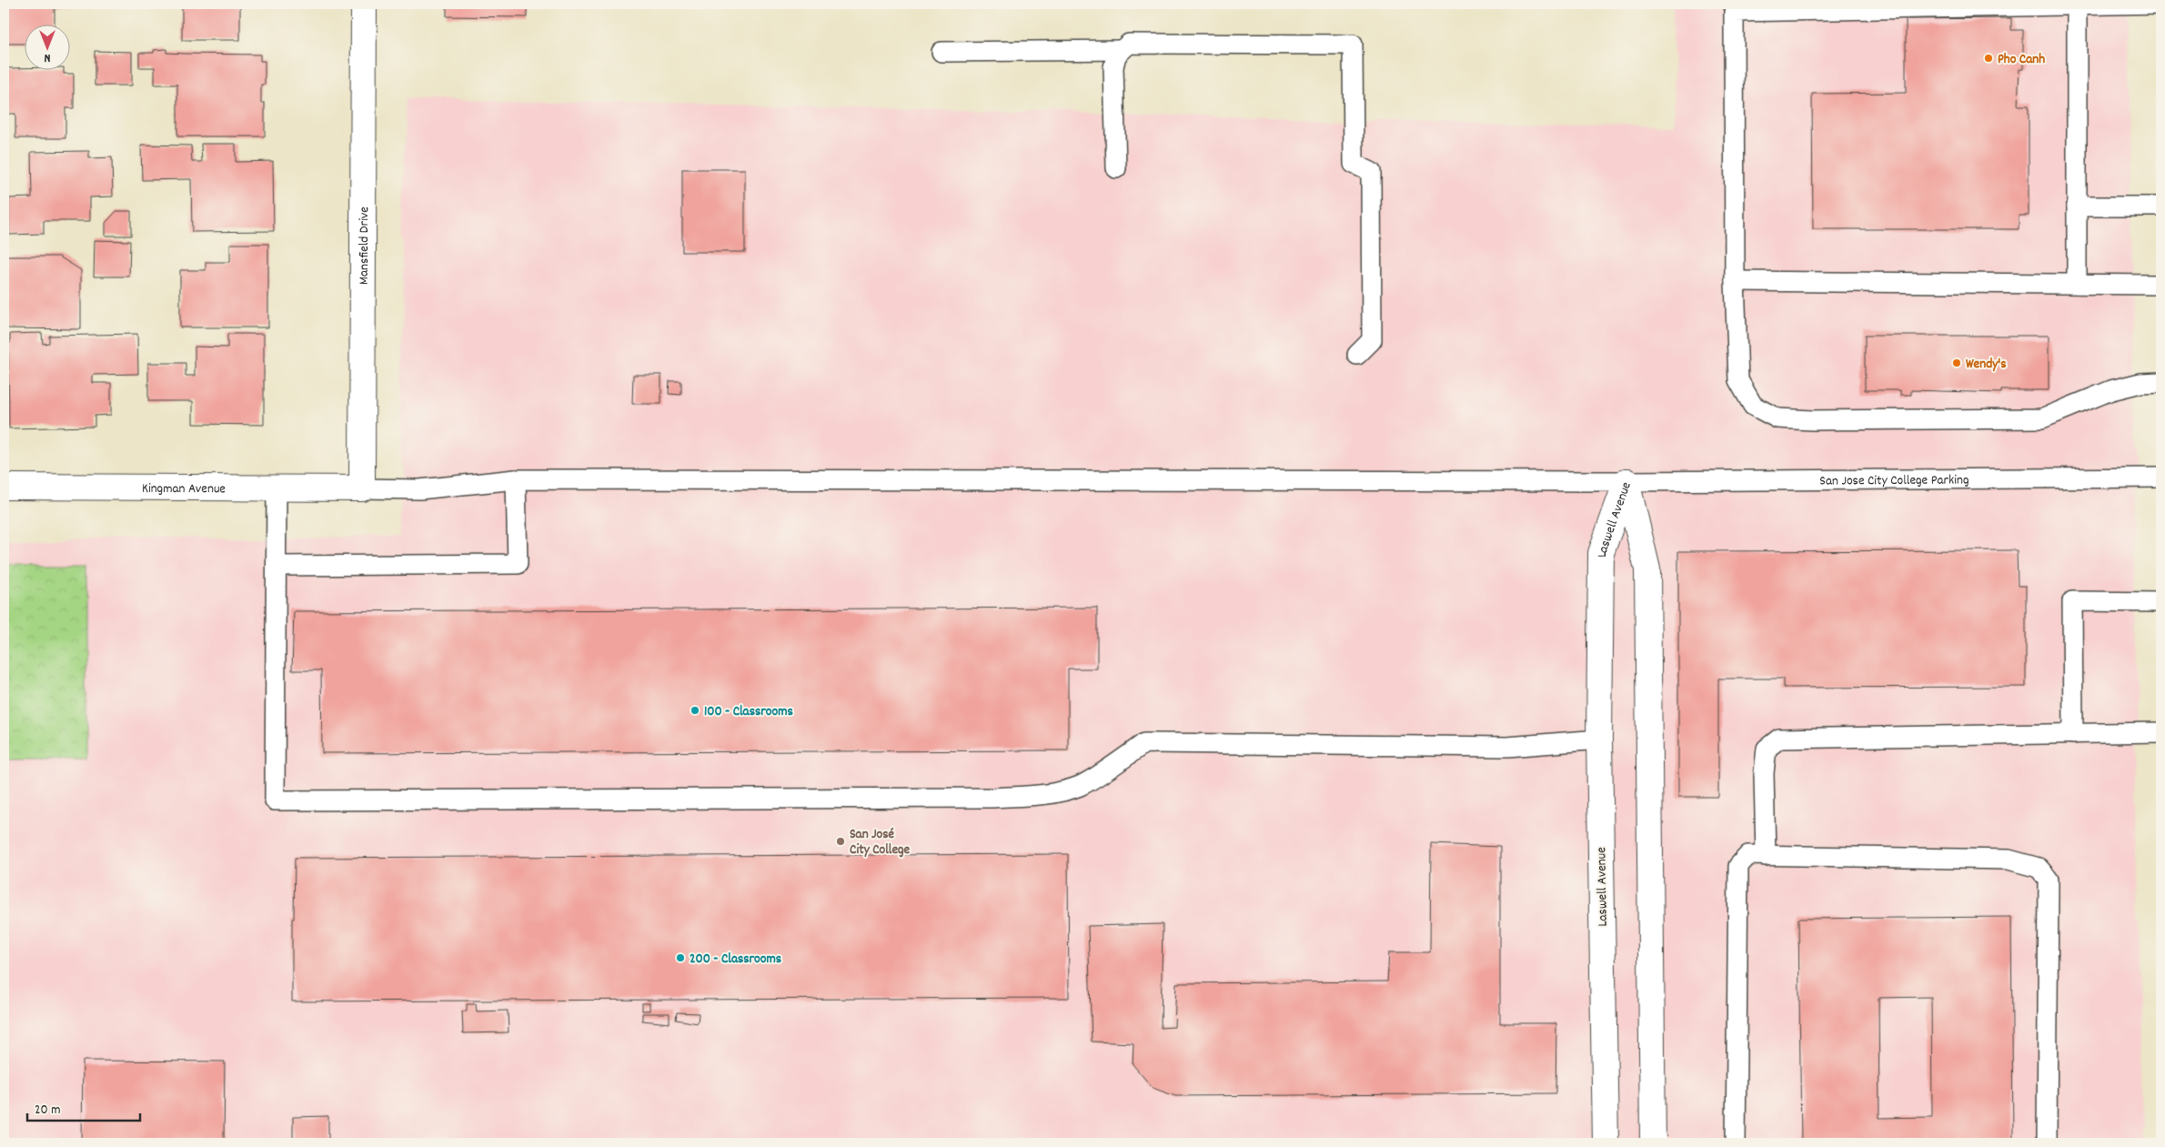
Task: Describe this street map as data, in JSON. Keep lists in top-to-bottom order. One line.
{"streets":{"street":["Mansfield Drive","Kingman Avenue","Laswell Avenue"],"lane":["San Jose City College Parking"]},"crossings":[["Mansfield Drive","San Jose City College Parking"],["Mansfield Drive","Kingman Avenue"],["San Jose City College Parking","Kingman Avenue"],["San Jose City College Parking","Laswell Avenue"]],"places":["Pho Canh","Wendy's","100 - Classrooms","San José City College","200 - Classrooms"],"scale_bar":"20 m","north":"bottom"}
